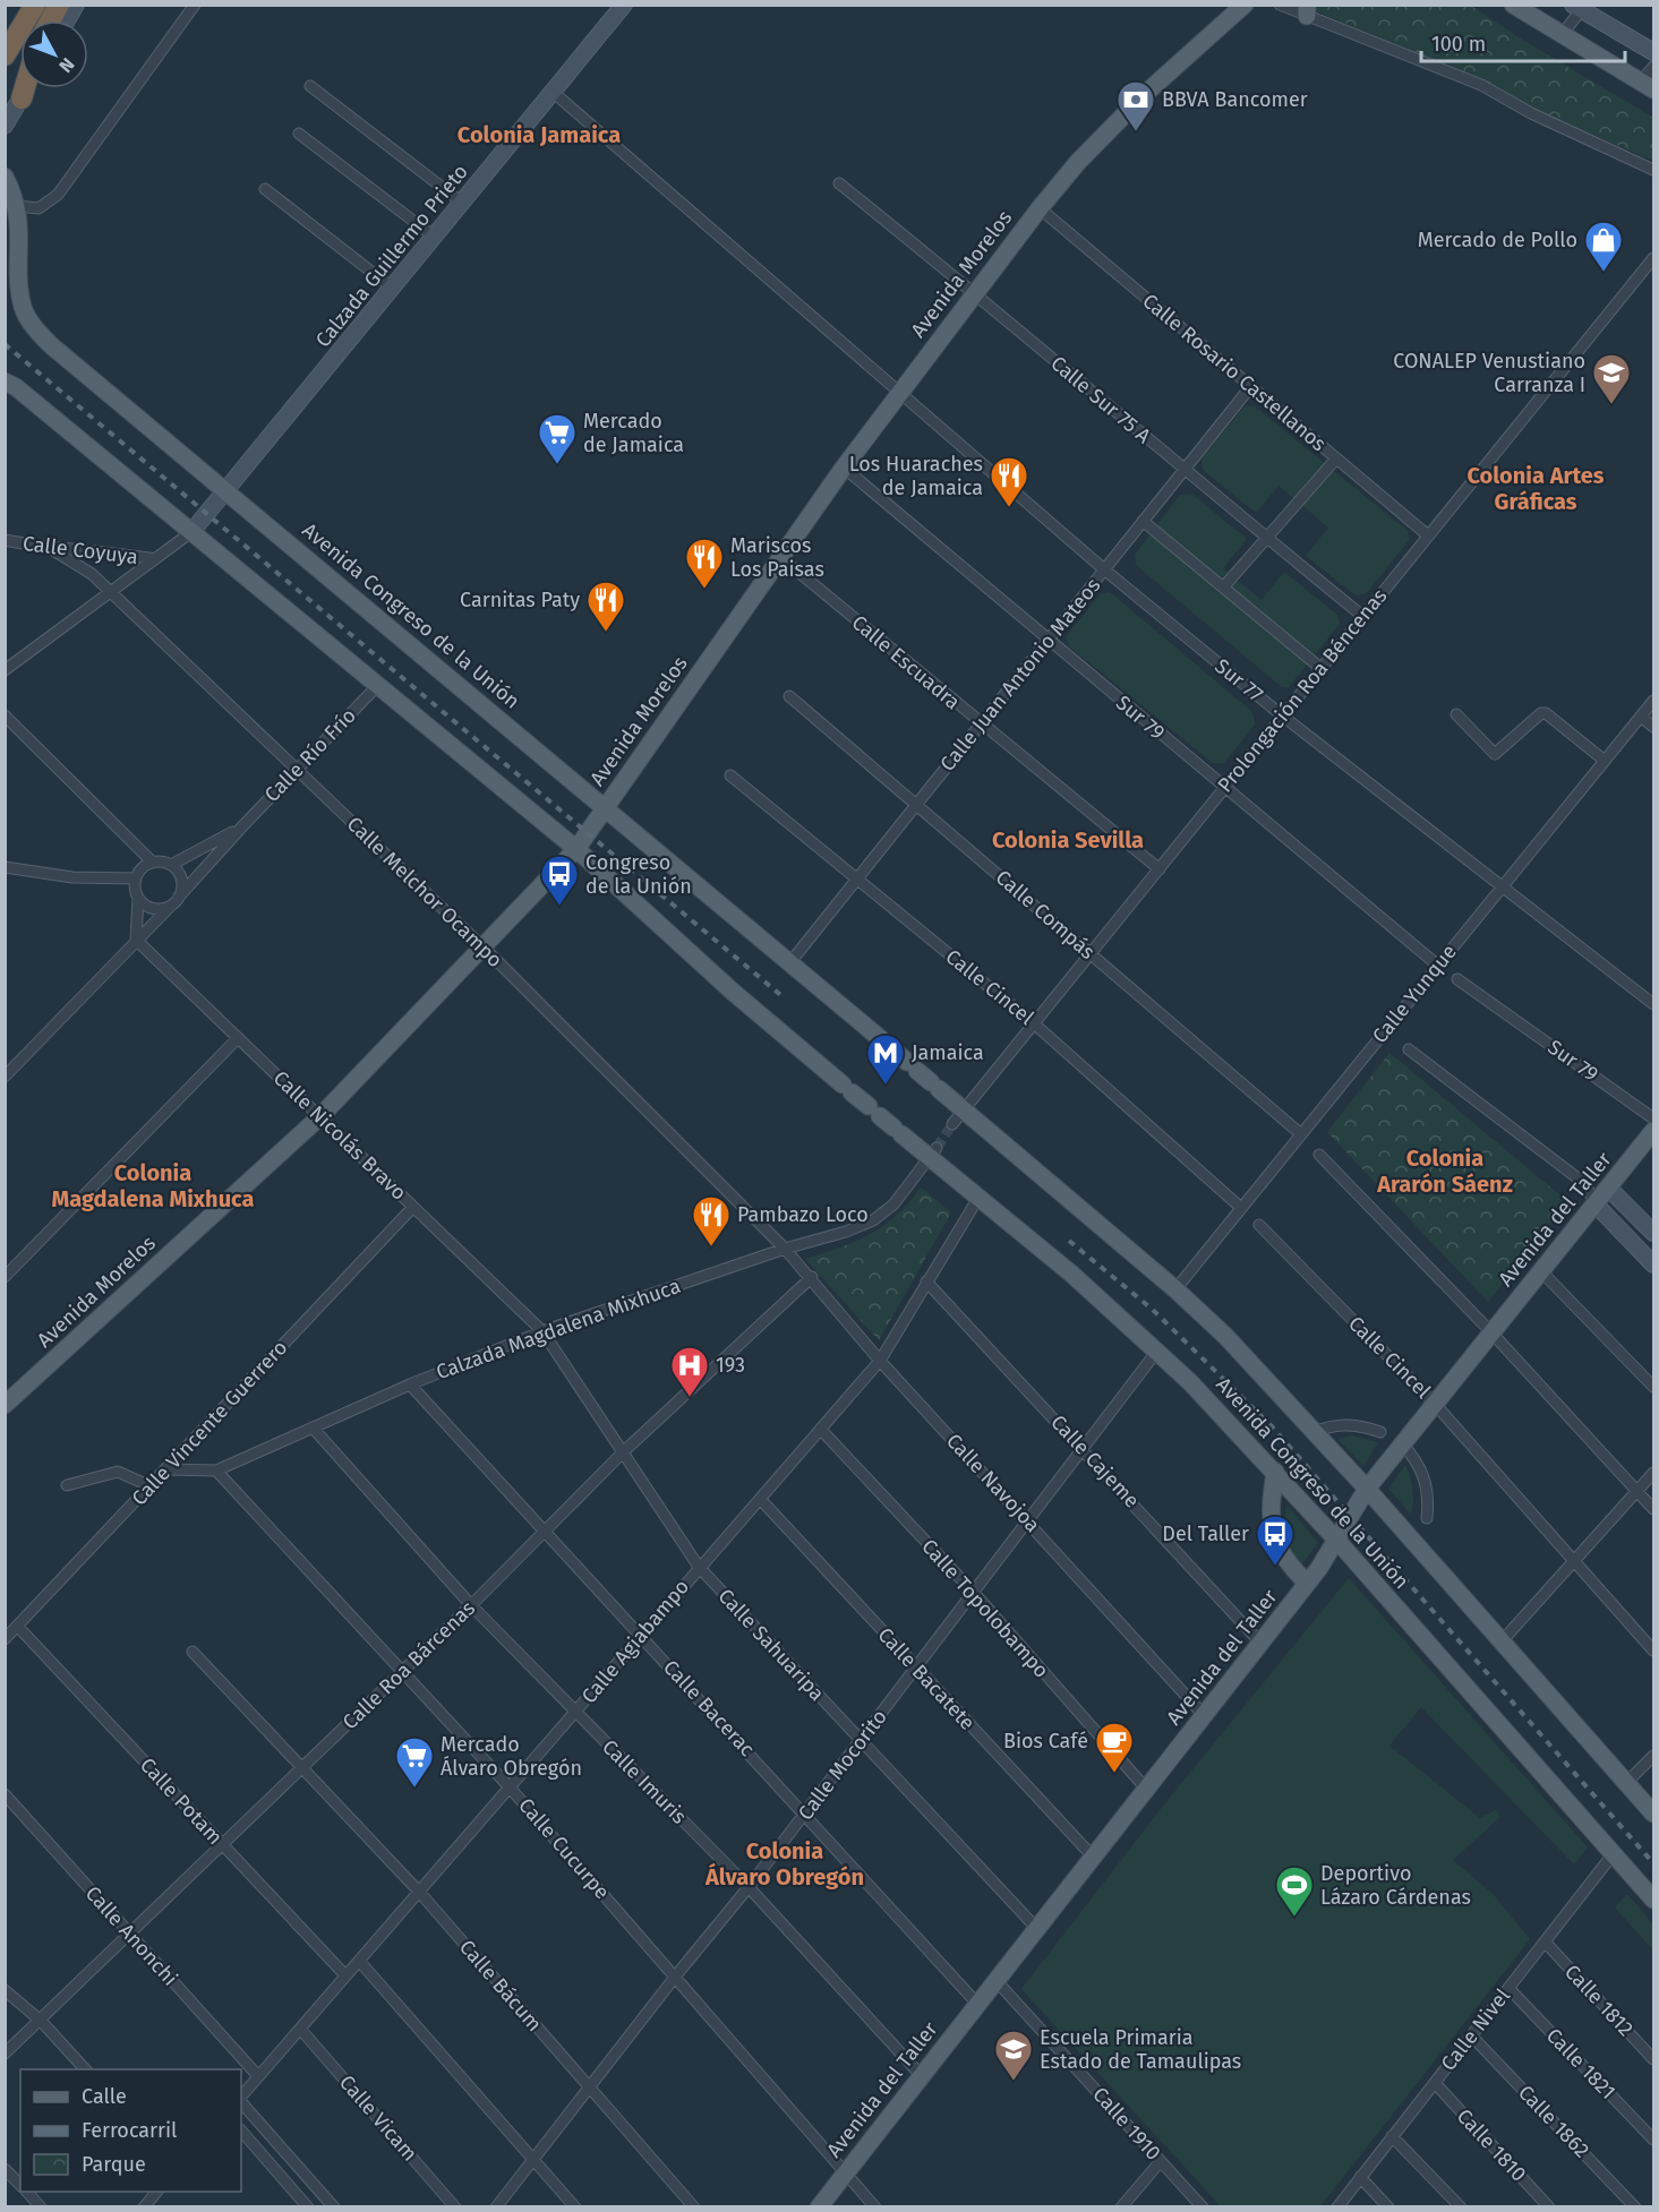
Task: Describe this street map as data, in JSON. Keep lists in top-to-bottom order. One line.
{"streets":{"main road":["Avenida Morelos","Avenida Congreso de la Unión","Avenida del Taller"],"street":["Calzada Guillermo Prieto","Calle Rosario Castellanos","Calle Sur 75 A","Calle Coyuya","Calle Escuadra","Calle Juan Antonio Mateos","Sur 77","Prolongación Roa Béncenas","Sur 79","Calle Río Frío","Calle Melchor Ocampo","Calle Compás","Calle Cincel","Calle Yunque","Calle Nicolás Bravo","Calzada Magdalena Mixhuca","Calle Vincente Guerrero","Calle Cajeme","Calle Navojoa","Calle Topolobampo","Calle Agiabampo","Calle Sahuaripa","Calle Roa Bárcenas","Calle Bacatete","Calle Bacerac","Calle Mocorito","Calle Imuris","Calle Potam","Calle Cucurpe","Calle Anonchi","Calle Bácum","Calle 1812","Calle Nivel","Calle 1821","Calle Vicam","Calle 1862","Calle 1910","Calle 1810"]},"crossings":[["Calzada Guillermo Prieto","Avenida Congreso de la Unión"],["Calzada Guillermo Prieto","Sur 77"],["Avenida Morelos","Calle Rosario Castellanos"],["Avenida Morelos","Calle Sur 75 A"],["Avenida Morelos","Avenida Congreso de la Unión"],["Avenida Morelos","Calle Escuadra"],["Avenida Morelos","Sur 77"],["Avenida Morelos","Sur 79"],["Avenida Morelos","Calle Melchor Ocampo"],["Avenida Morelos","Calle Nicolás Bravo"],["Calle Rosario Castellanos","Calle Juan Antonio Mateos"],["Calle Rosario Castellanos","Prolongación Roa Béncenas"],["Calle Sur 75 A","Calle Juan Antonio Mateos"],["Calle Sur 75 A","Prolongación Roa Béncenas"],["Calle Coyuya","Calle Melchor Ocampo"],["Avenida Congreso de la Unión","Calle Juan Antonio Mateos"],["Avenida Congreso de la Unión","Prolongación Roa Béncenas"],["Avenida Congreso de la Unión","Calle Río Frío"],["Avenida Congreso de la Unión","Calle Yunque"],["Avenida Congreso de la Unión","Avenida del Taller"],["Avenida Congreso de la Unión","Calzada Magdalena Mixhuca"],["Avenida Congreso de la Unión","Calle Agiabampo"],["Avenida Congreso de la Unión","Calle Mocorito"],["Avenida Congreso de la Unión","Calle Nivel"],["Calle Escuadra","Calle Juan Antonio Mateos"],["Calle Escuadra","Prolongación Roa Béncenas"],["Calle Juan Antonio Mateos","Sur 77"],["Calle Juan Antonio Mateos","Sur 79"],["Calle Juan Antonio Mateos","Calle Compás"],["Calle Juan Antonio Mateos","Calle Cincel"],["Sur 77","Prolongación Roa Béncenas"],["Sur 77","Calle Yunque"],["Prolongación Roa Béncenas","Sur 79"],["Prolongación Roa Béncenas","Calle Compás"],["Prolongación Roa Béncenas","Calle Cincel"],["Sur 79","Calle Yunque"],["Calle Río Frío","Calle Melchor Ocampo"],["Calle Melchor Ocampo","Calzada Magdalena Mixhuca"],["Calle Melchor Ocampo","Calle Navojoa"],["Calle Compás","Calle Yunque"],["Calle Cincel","Calle Yunque"],["Calle Cincel","Avenida del Taller"],["Calle Nicolás Bravo","Calzada Magdalena Mixhuca"],["Calle Nicolás Bravo","Calle Vincente Guerrero"],["Calle Nicolás Bravo","Calle Sahuaripa"],["Avenida del Taller","Calle Cajeme"],["Avenida del Taller","Calle Navojoa"],["Avenida del Taller","Calle Topolobampo"],["Avenida del Taller","Calle Sahuaripa"],["Avenida del Taller","Calle Bacatete"],["Avenida del Taller","Calle Bacerac"],["Avenida del Taller","Calle Imuris"],["Avenida del Taller","Calle Cucurpe"],["Avenida del Taller","Calle 1910"],["Calzada Magdalena Mixhuca","Calle Vincente Guerrero"],["Calzada Magdalena Mixhuca","Calle Navojoa"],["Calzada Magdalena Mixhuca","Calle Sahuaripa"],["Calzada Magdalena Mixhuca","Calle Bacerac"],["Calzada Magdalena Mixhuca","Calle Imuris"],["Calzada Magdalena Mixhuca","Calle Cucurpe"],["Calle Vincente Guerrero","Calle Potam"],["Calle Cajeme","Calle Agiabampo"],["Calle Cajeme","Calle Mocorito"],["Calle Navojoa","Calle Agiabampo"],["Calle Navojoa","Calle Roa Bárcenas"],["Calle Navojoa","Calle Mocorito"],["Calle Topolobampo","Calle Agiabampo"],["Calle Topolobampo","Calle Mocorito"],["Calle Agiabampo","Calle Sahuaripa"],["Calle Agiabampo","Calle Bacatete"],["Calle Agiabampo","Calle Bacerac"],["Calle Agiabampo","Calle Imuris"],["Calle Agiabampo","Calle Potam"],["Calle Agiabampo","Calle Cucurpe"],["Calle Agiabampo","Calle Anonchi"],["Calle Agiabampo","Calle Bácum"],["Calle Agiabampo","Calle Vicam"],["Calle Sahuaripa","Calle Roa Bárcenas"],["Calle Sahuaripa","Calle Mocorito"],["Calle Roa Bárcenas","Calle Bacerac"],["Calle Roa Bárcenas","Calle Imuris"],["Calle Roa Bárcenas","Calle Potam"],["Calle Roa Bárcenas","Calle Cucurpe"],["Calle Roa Bárcenas","Calle Anonchi"],["Calle Roa Bárcenas","Calle Bácum"],["Calle Bacatete","Calle Mocorito"],["Calle Bacerac","Calle Mocorito"],["Calle Mocorito","Calle Imuris"],["Calle Mocorito","Calle Cucurpe"],["Calle Mocorito","Calle Bácum"],["Calle 1812","Calle Nivel"],["Calle Nivel","Calle 1821"],["Calle Nivel","Calle 1862"],["Calle Nivel","Calle 1810"]],"districts":["Colonia Jamaica","Colonia Artes Gráficas","Colonia Sevilla","Colonia Ararón Sáenz","Colonia Magdalena Mixhuca","Colonia Álvaro Obregón"],"places":{"bank":["BBVA Bancomer"],"shop":["Mercado de Pollo"],"school or university":["CONALEP Venustiano Carranza I","Escuela Primaria Estado de Tamaulipas"],"supermarket":["Mercado de Jamaica","Mercado Álvaro Obregón"],"restaurant":["Los Huaraches de Jamaica","Mariscos Los Paisas","Carnitas Paty","Pambazo Loco"],"bus stop":["Congreso de la Unión","Del Taller"],"metro station":["Jamaica"],"hospital":["193"],"cafe":["Bios Café"],"sports":["Deportivo Lázaro Cárdenas"]},"legend":["Calle","Ferrocarril","Parque"],"scale_bar":"100 m","north":"bottom right"}
